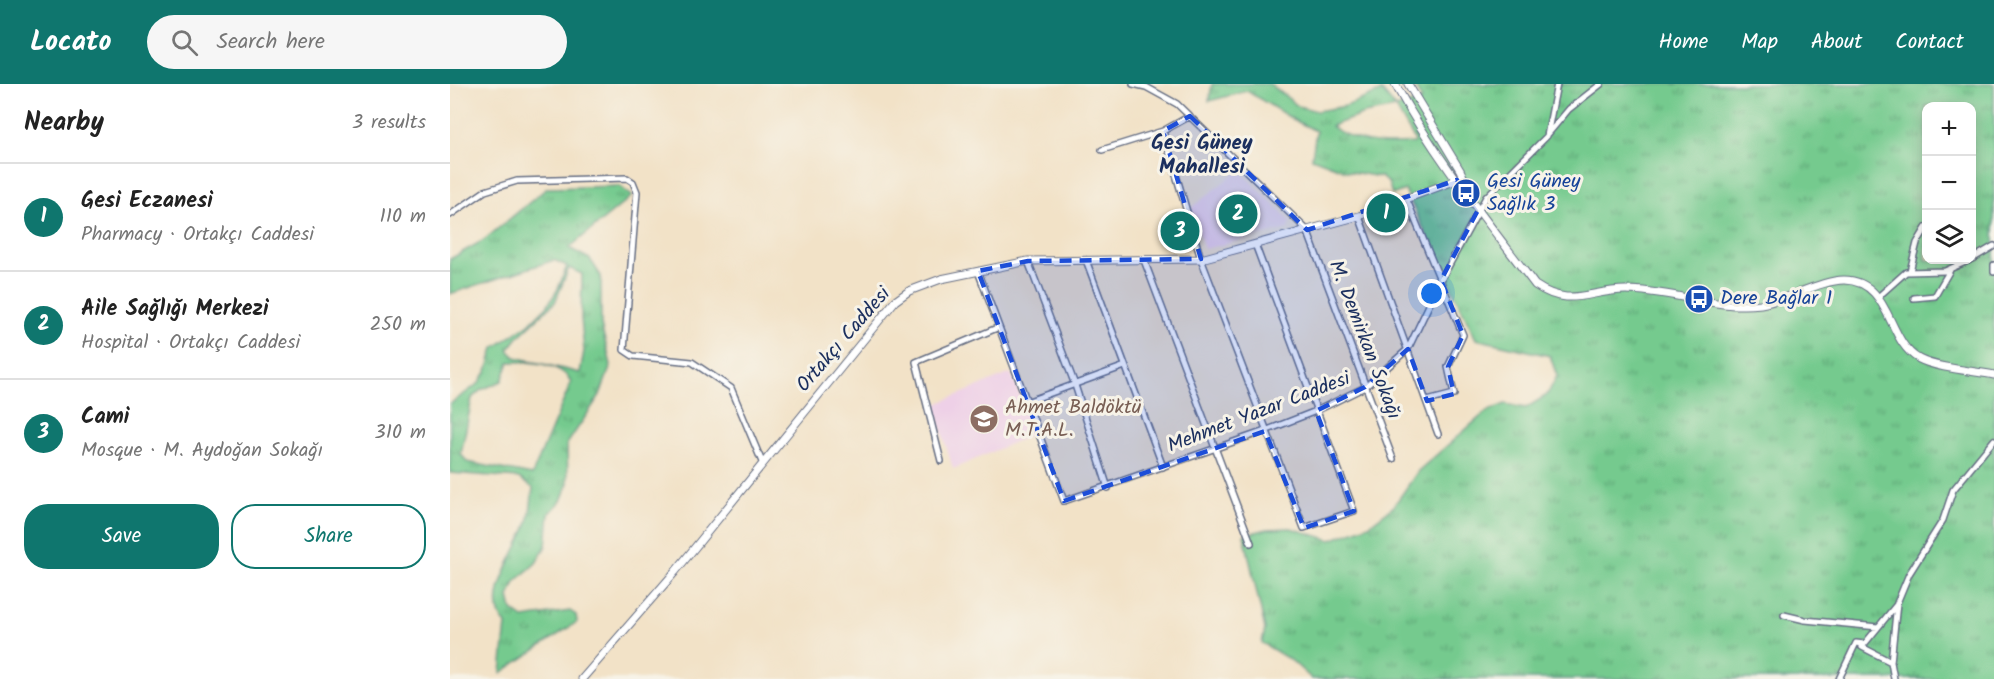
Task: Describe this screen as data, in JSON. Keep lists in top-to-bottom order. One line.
{"streets":{"street":["Ortakçı Caddesi","M. Demirkan Sokağı","Mehmet Yazar Caddesi"]},"crossings":[["Ortakçı Caddesi","M. Demirkan Sokağı"],["M. Demirkan Sokağı","Mehmet Yazar Caddesi"]],"districts":["Gesi Güney Mahallesi"],"places":{"bus stop":["Gesi Güney Sağlık 3","Dere Bağlar 1"],"school or university":["Ahmet Baldöktü M.T.A.L."]},"page":{"header":"Locato","search":"Search here","nav":["Home","Map","About","Contact"],"heading":["Nearby","3 results"],"map_buttons":["+","−"],"list":[{"mark":"1","name":"Gesi Eczanesi","note":"Pharmacy · Ortakçı Caddesi","value":"110 m"},{"mark":"2","name":"Aile Sağlığı Merkezi","note":"Hospital · Ortakçı Caddesi","value":"250 m"},{"mark":"3","name":"Cami","note":"Mosque · M. Aydoğan Sokağı","value":"310 m"}],"pins":["1","2","3"],"buttons":["Save","Share"]}}
